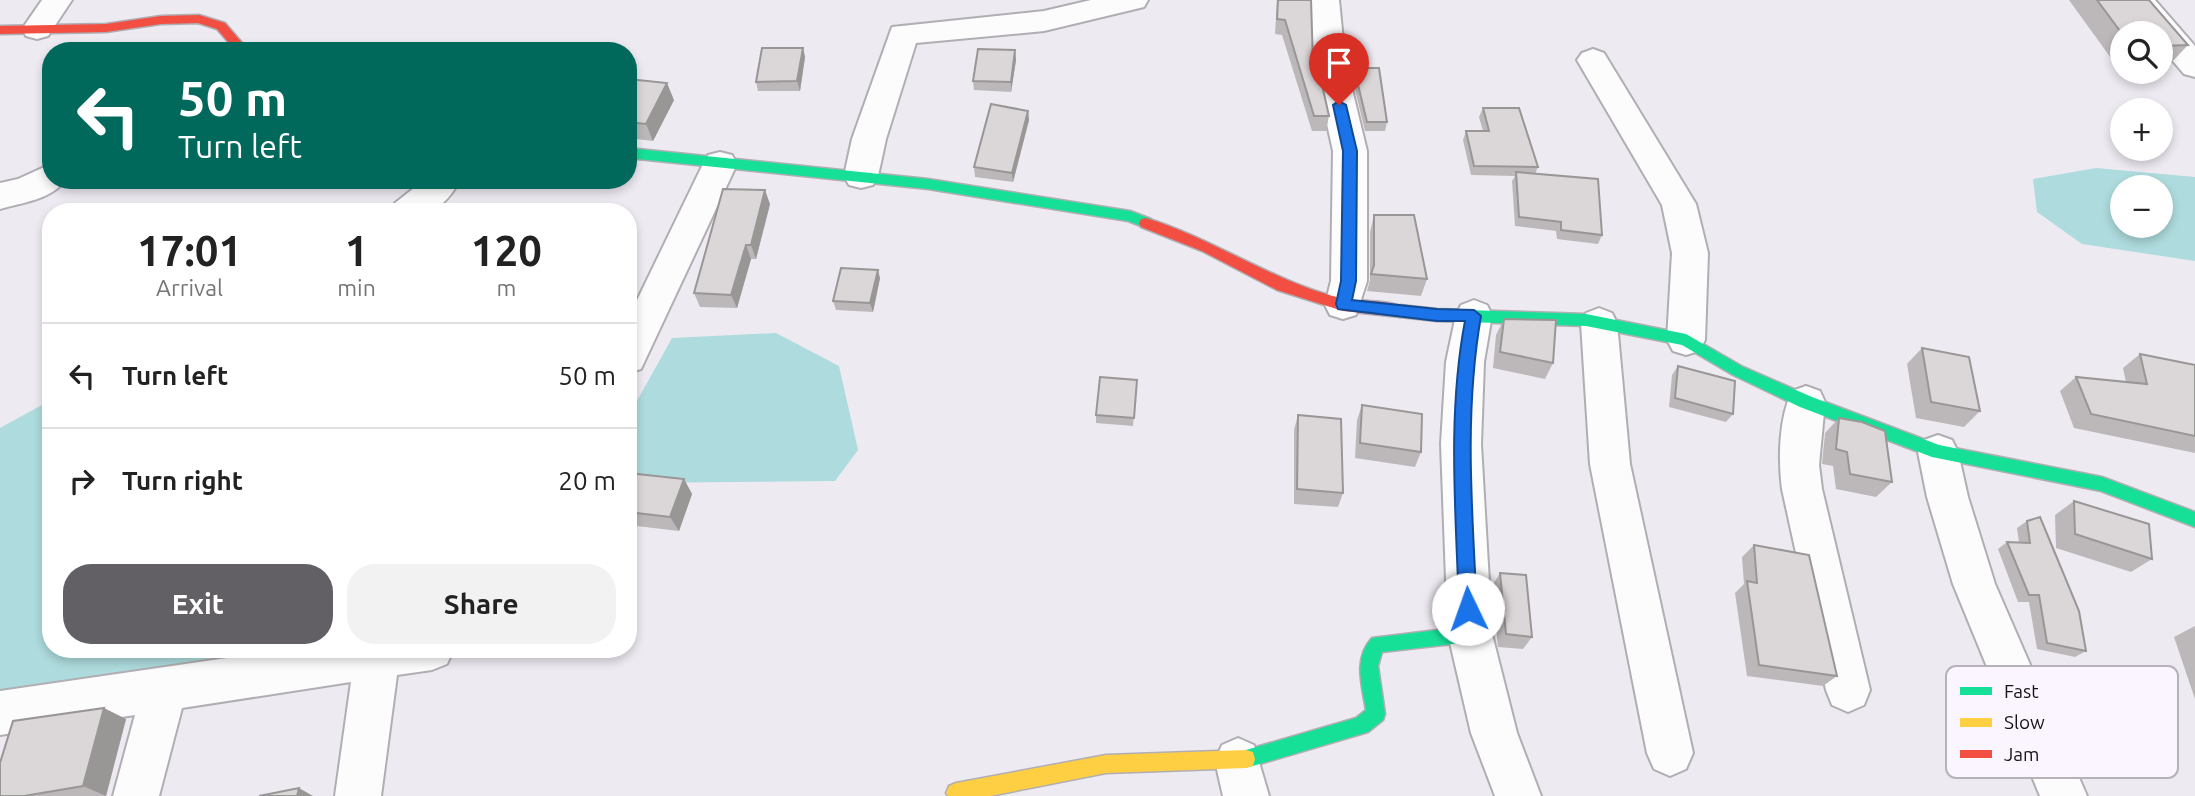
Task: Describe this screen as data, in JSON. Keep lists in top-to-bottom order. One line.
{"legend":["Fast","Slow","Jam"],"page":{"map_buttons":["+","−"],"turn":["50 m","Turn left"],"eta":["17:01","Arrival","1","min","120","m"],"list":[{"name":"Turn left","value":"50 m"},{"name":"Turn right","value":"20 m"}],"buttons":["Exit","Share"]}}
